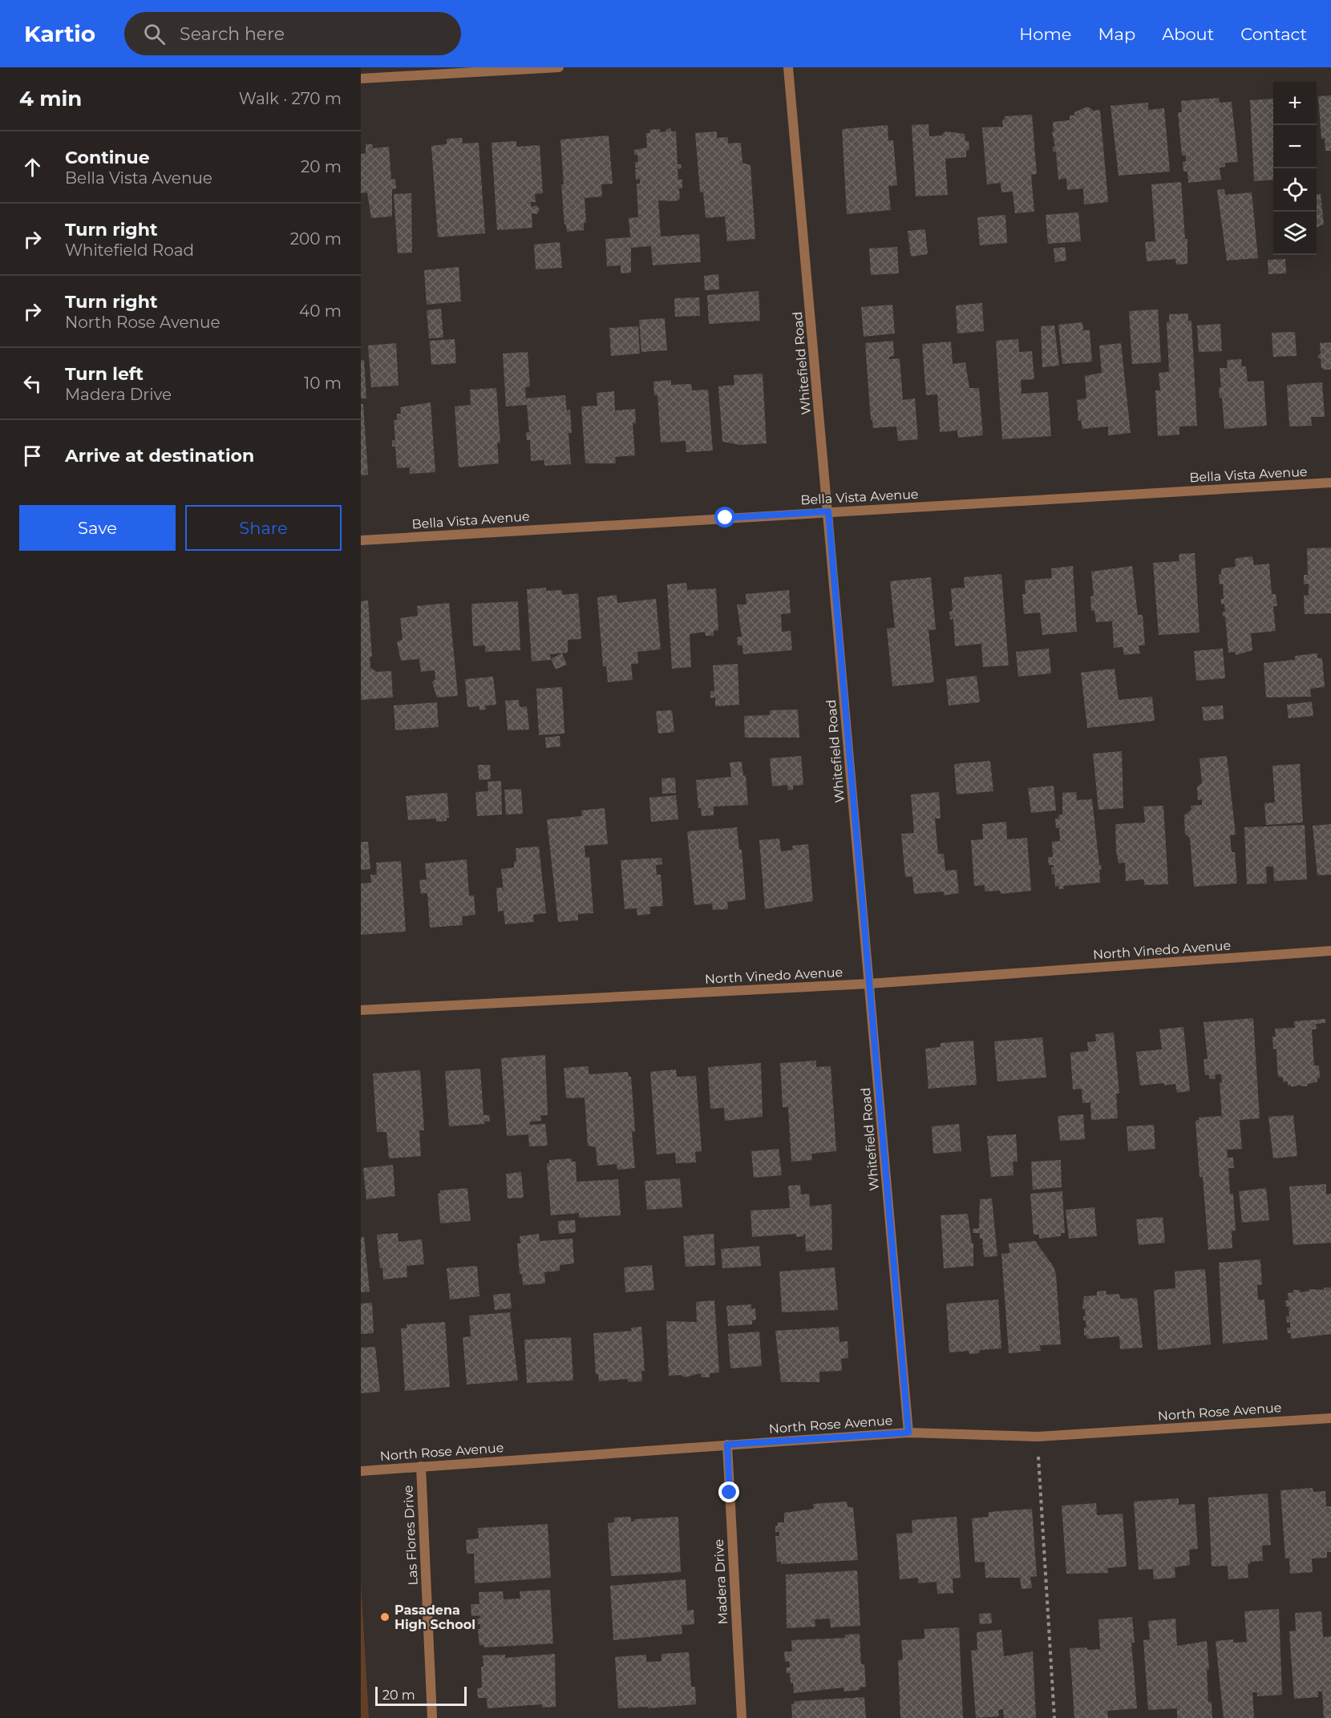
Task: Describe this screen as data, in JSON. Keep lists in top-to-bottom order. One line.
{"streets":{"street":["Whitefield Road","Bella Vista Avenue","North Vinedo Avenue","North Rose Avenue","Las Flores Drive","Madera Drive"]},"crossings":[["Whitefield Road","Bella Vista Avenue"],["Whitefield Road","North Vinedo Avenue"],["Whitefield Road","North Rose Avenue"],["North Rose Avenue","Las Flores Drive"],["North Rose Avenue","Madera Drive"]],"places":["Pasadena High School"],"scale_bar":"20 m","page":{"header":"Kartio","search":"Search here","nav":["Home","Map","About","Contact"],"heading":["4 min","Walk · 270 m"],"map_buttons":["+","−"],"list":[["Continue","Bella Vista Avenue","20 m"],["Turn right","Whitefield Road","200 m"],["Turn right","North Rose Avenue","40 m"],["Turn left","Madera Drive","10 m"],"Arrive at destination"],"buttons":["Save","Share"],"scale":"20 m"}}
